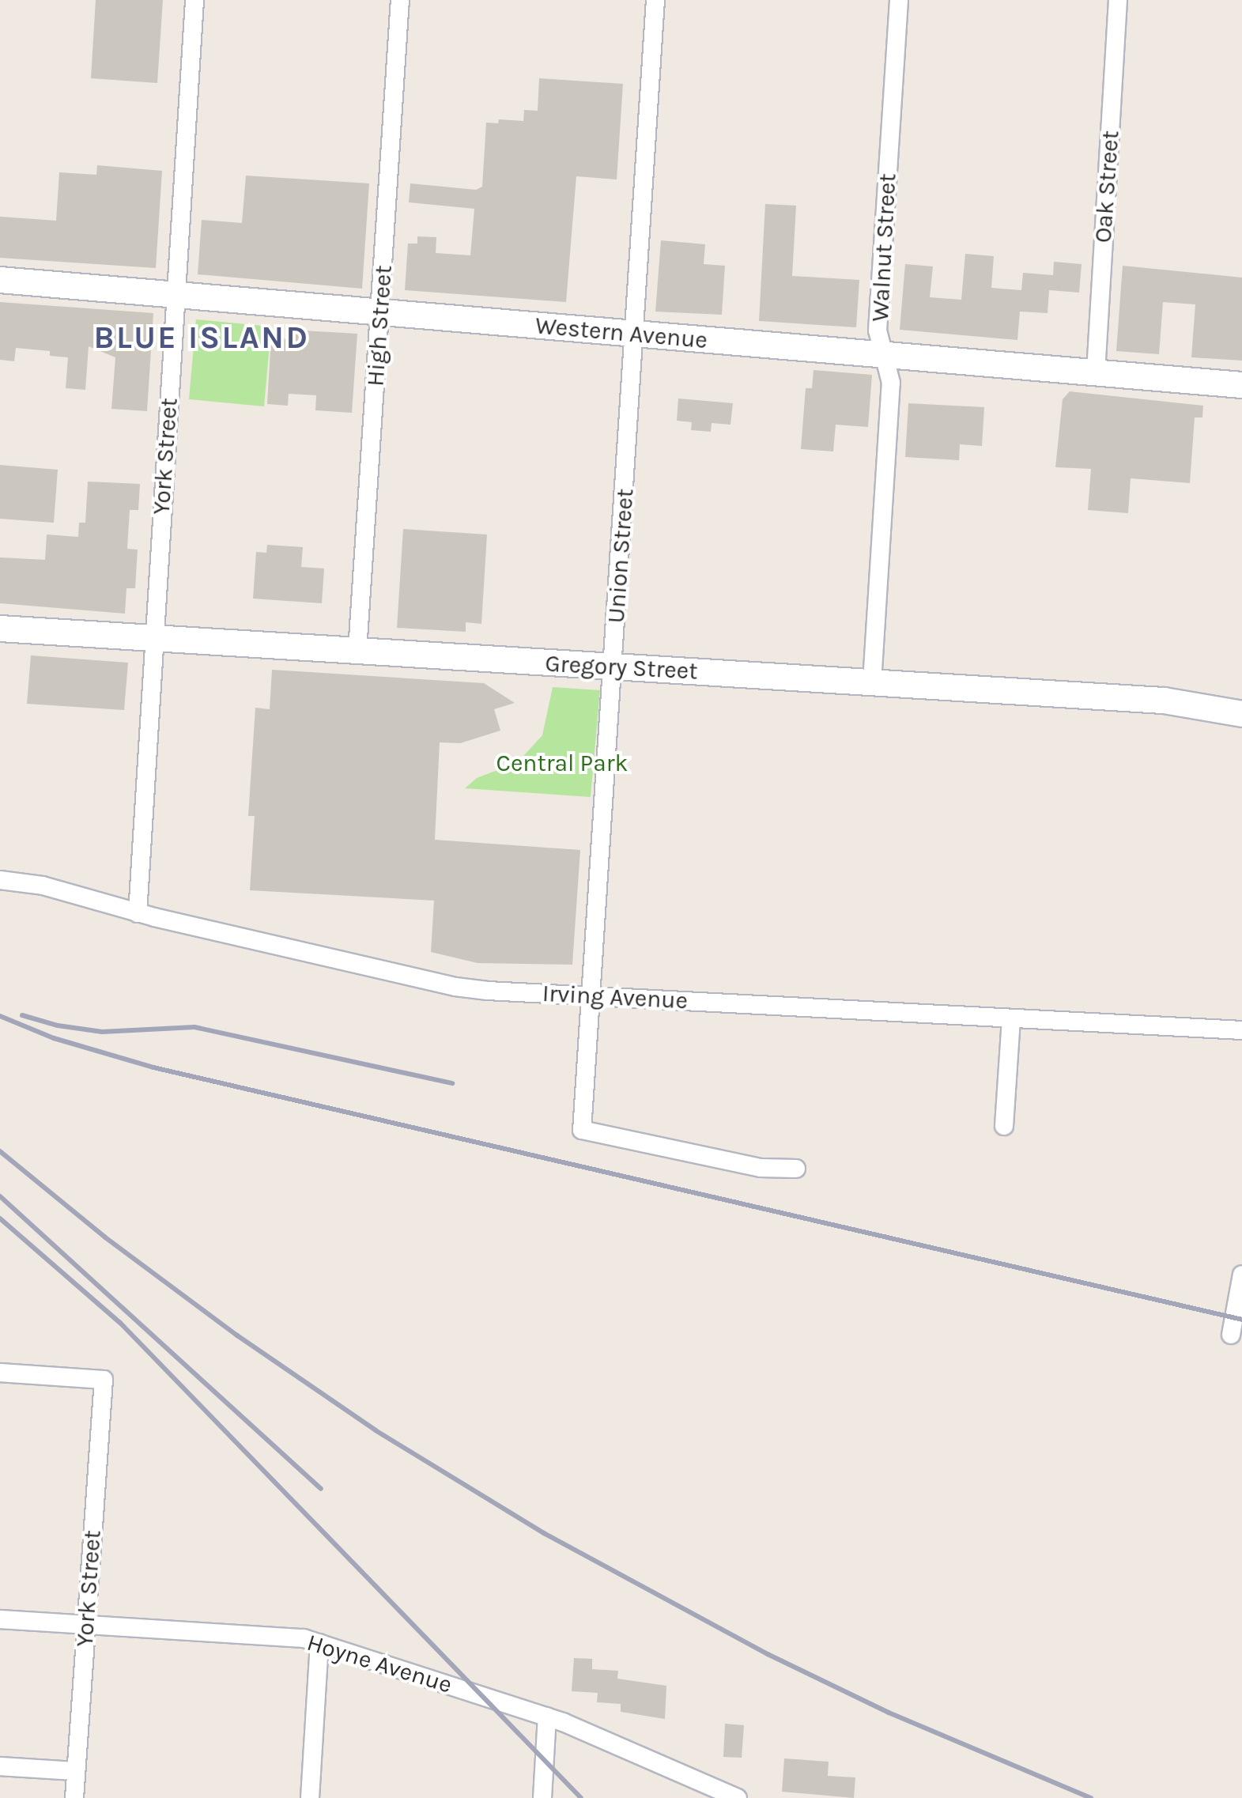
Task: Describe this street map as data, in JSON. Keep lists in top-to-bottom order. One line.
{"streets":{"main road":["Western Avenue","Gregory Street"],"street":["Oak Street","Walnut Street","High Street","York Street","Union Street","Irving Avenue","Hoyne Avenue"]},"crossings":[["Oak Street","Western Avenue"],["Walnut Street","Western Avenue"],["Walnut Street","Gregory Street"],["High Street","Western Avenue"],["High Street","Gregory Street"],["Western Avenue","York Street"],["Western Avenue","Union Street"],["York Street","Gregory Street"],["York Street","Irving Avenue"],["York Street","Hoyne Avenue"],["Union Street","Gregory Street"],["Union Street","Irving Avenue"]],"districts":["BLUE ISLAND"],"parks":["Central Park"]}
